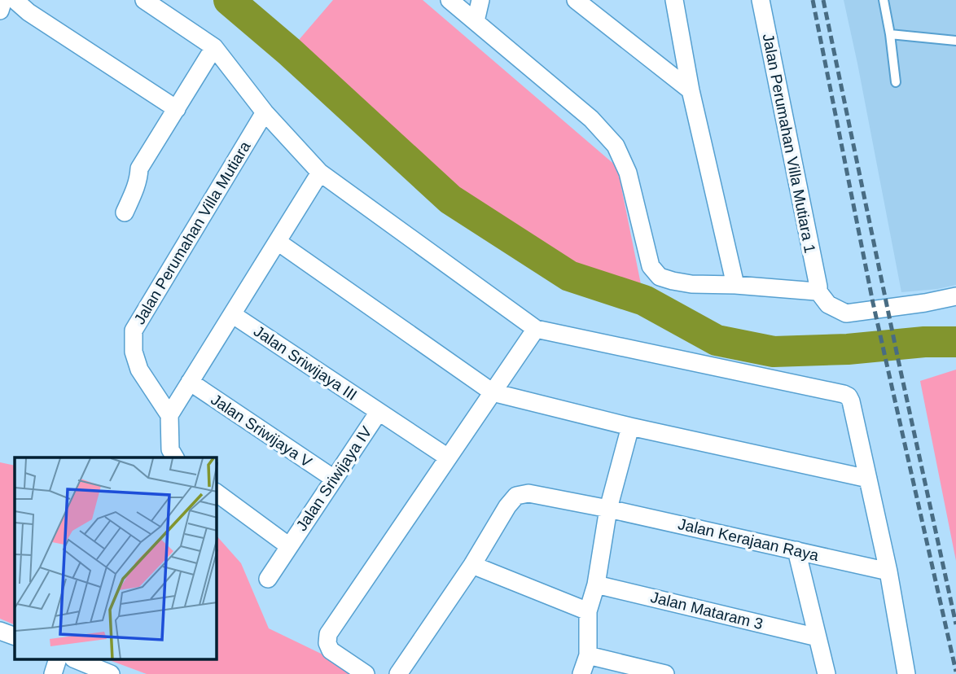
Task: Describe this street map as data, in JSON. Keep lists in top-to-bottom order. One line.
{"streets":{"street":["Jalan Perumahan Villa Mutiara 1","Jalan Perumahan Villa Mutiara","Jalan Sriwijaya III","Jalan Sriwijaya V","Jalan Sriwijaya IV","Jalan Kerajaan Raya","Jalan Mataram 3"]},"crossings":[["Jalan Sriwijaya III","Jalan Sriwijaya IV"],["Jalan Sriwijaya V","Jalan Sriwijaya IV"]]}
